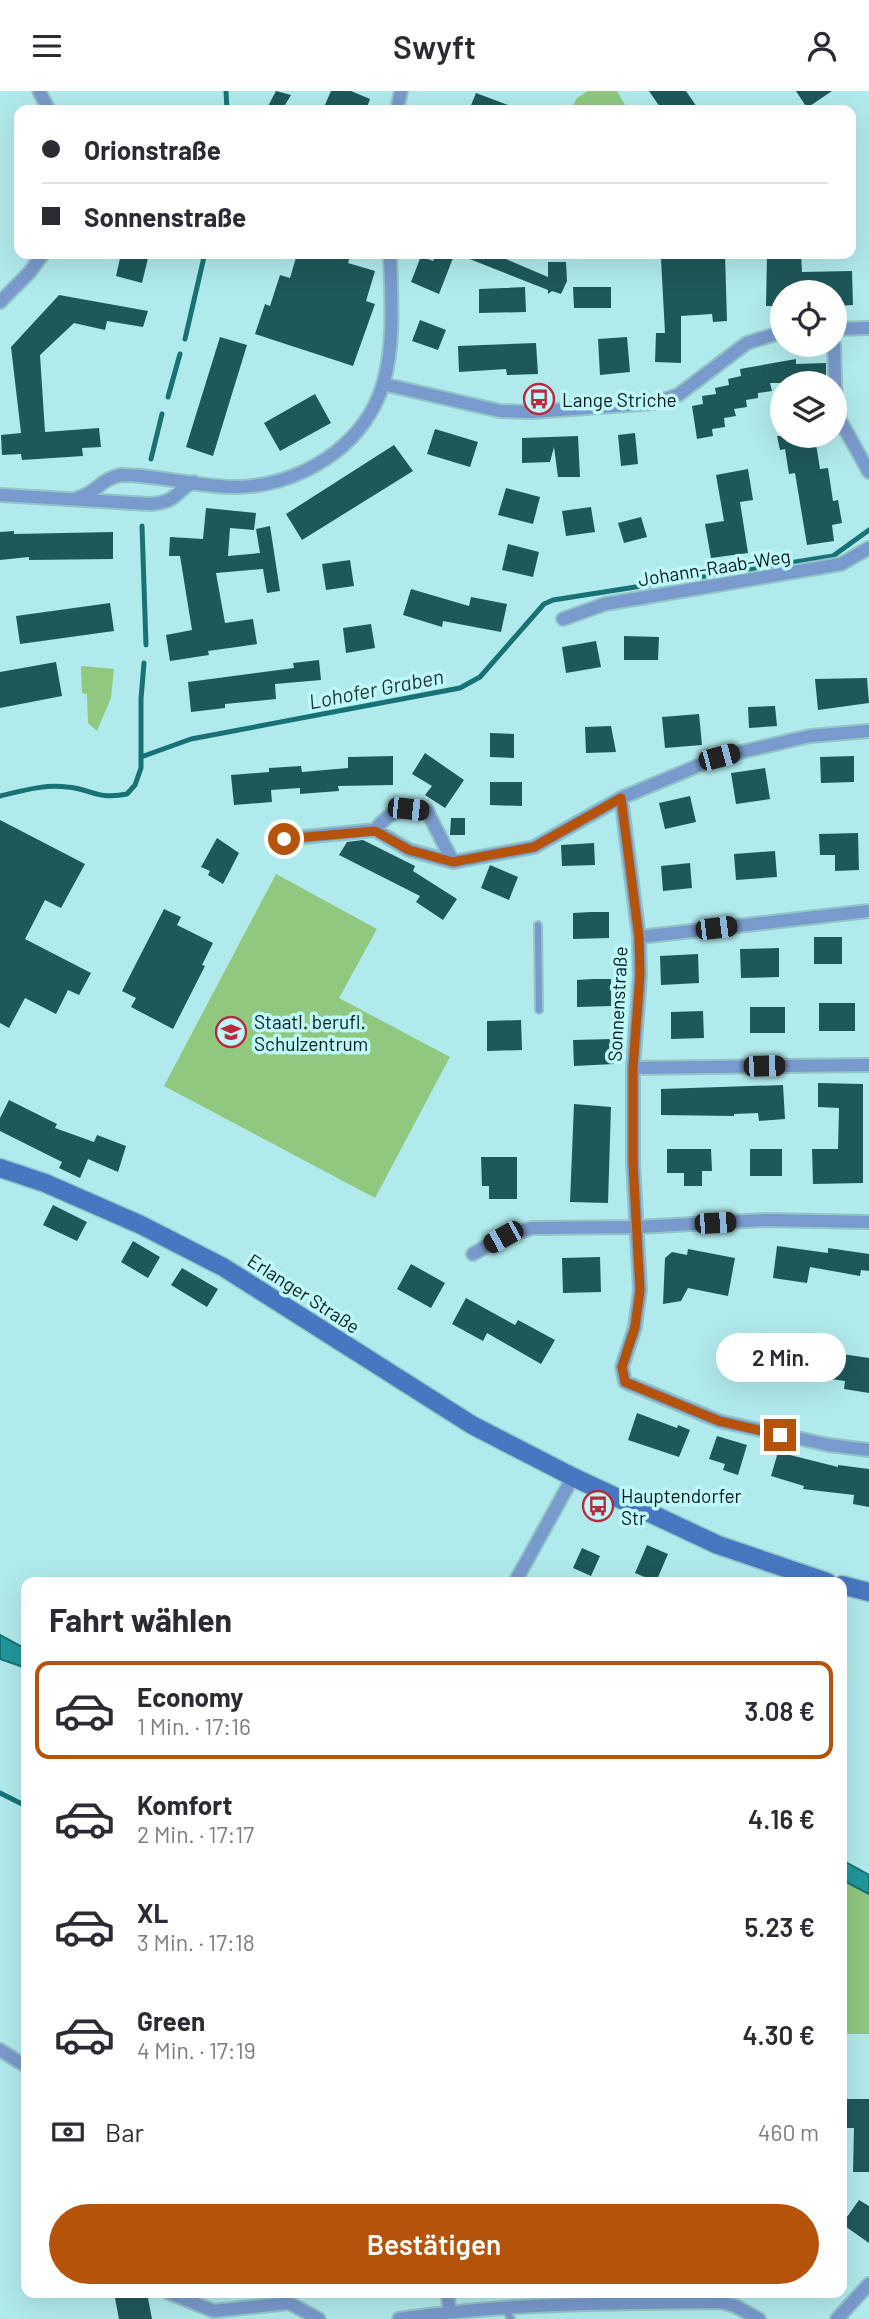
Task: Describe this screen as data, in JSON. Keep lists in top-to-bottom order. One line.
{"streets":{"street":["Johann-Raab-Weg","Sonnenstraße","Erlanger Straße"]},"water":["Lohofer Graben"],"places":{"bus stop":["Lange Striche","Hauptendorfer Str"],"school or university":["Staatl. berufl. Schulzentrum"]},"page":{"header":"Swyft","banner":["Orionstraße","Sonnenstraße"],"bubble":"2 Min.","heading":"Fahrt wählen","list":[{"name":"Economy","note":"1 Min. · 17:16","value":"3.08 €"},{"name":"Komfort","note":"2 Min. · 17:17","value":"4.16 €"},{"name":"XL","note":"3 Min. · 17:18","value":"5.23 €"},{"name":"Green","note":"4 Min. · 17:19","value":"4.30 €"}],"pay":["Bar","460 m"],"buttons":"Bestätigen"}}
